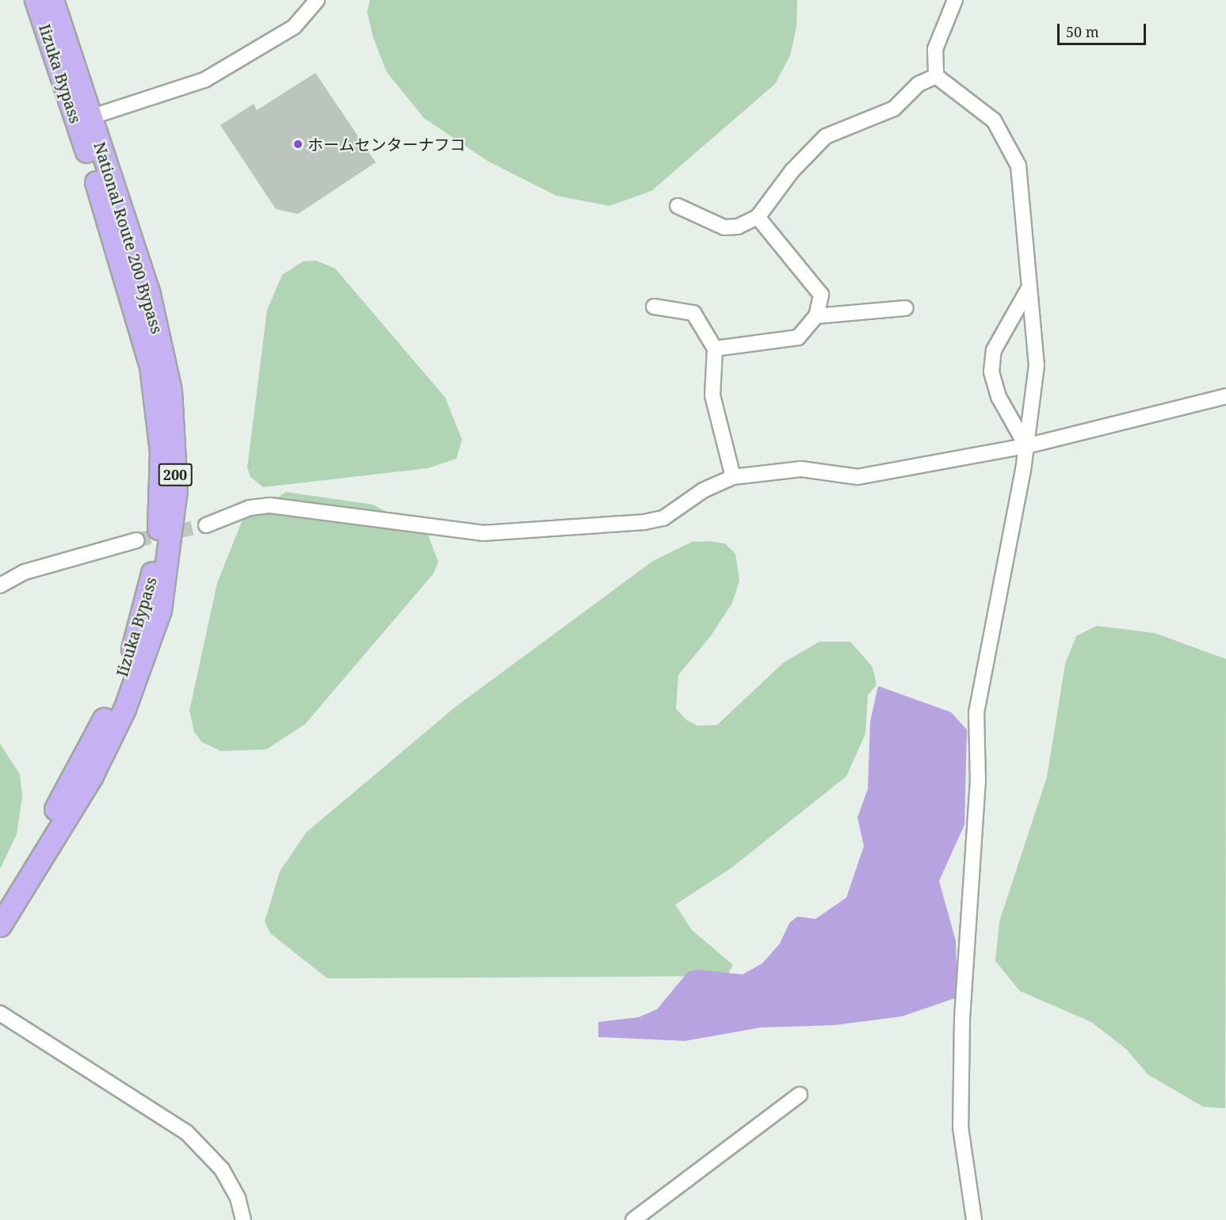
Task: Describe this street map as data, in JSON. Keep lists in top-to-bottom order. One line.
{"streets":{"highway":["Iizuka Bypass","National Route 200 Bypass","200"]},"places":["ホームセンターナフコ"],"scale_bar":"50 m"}
